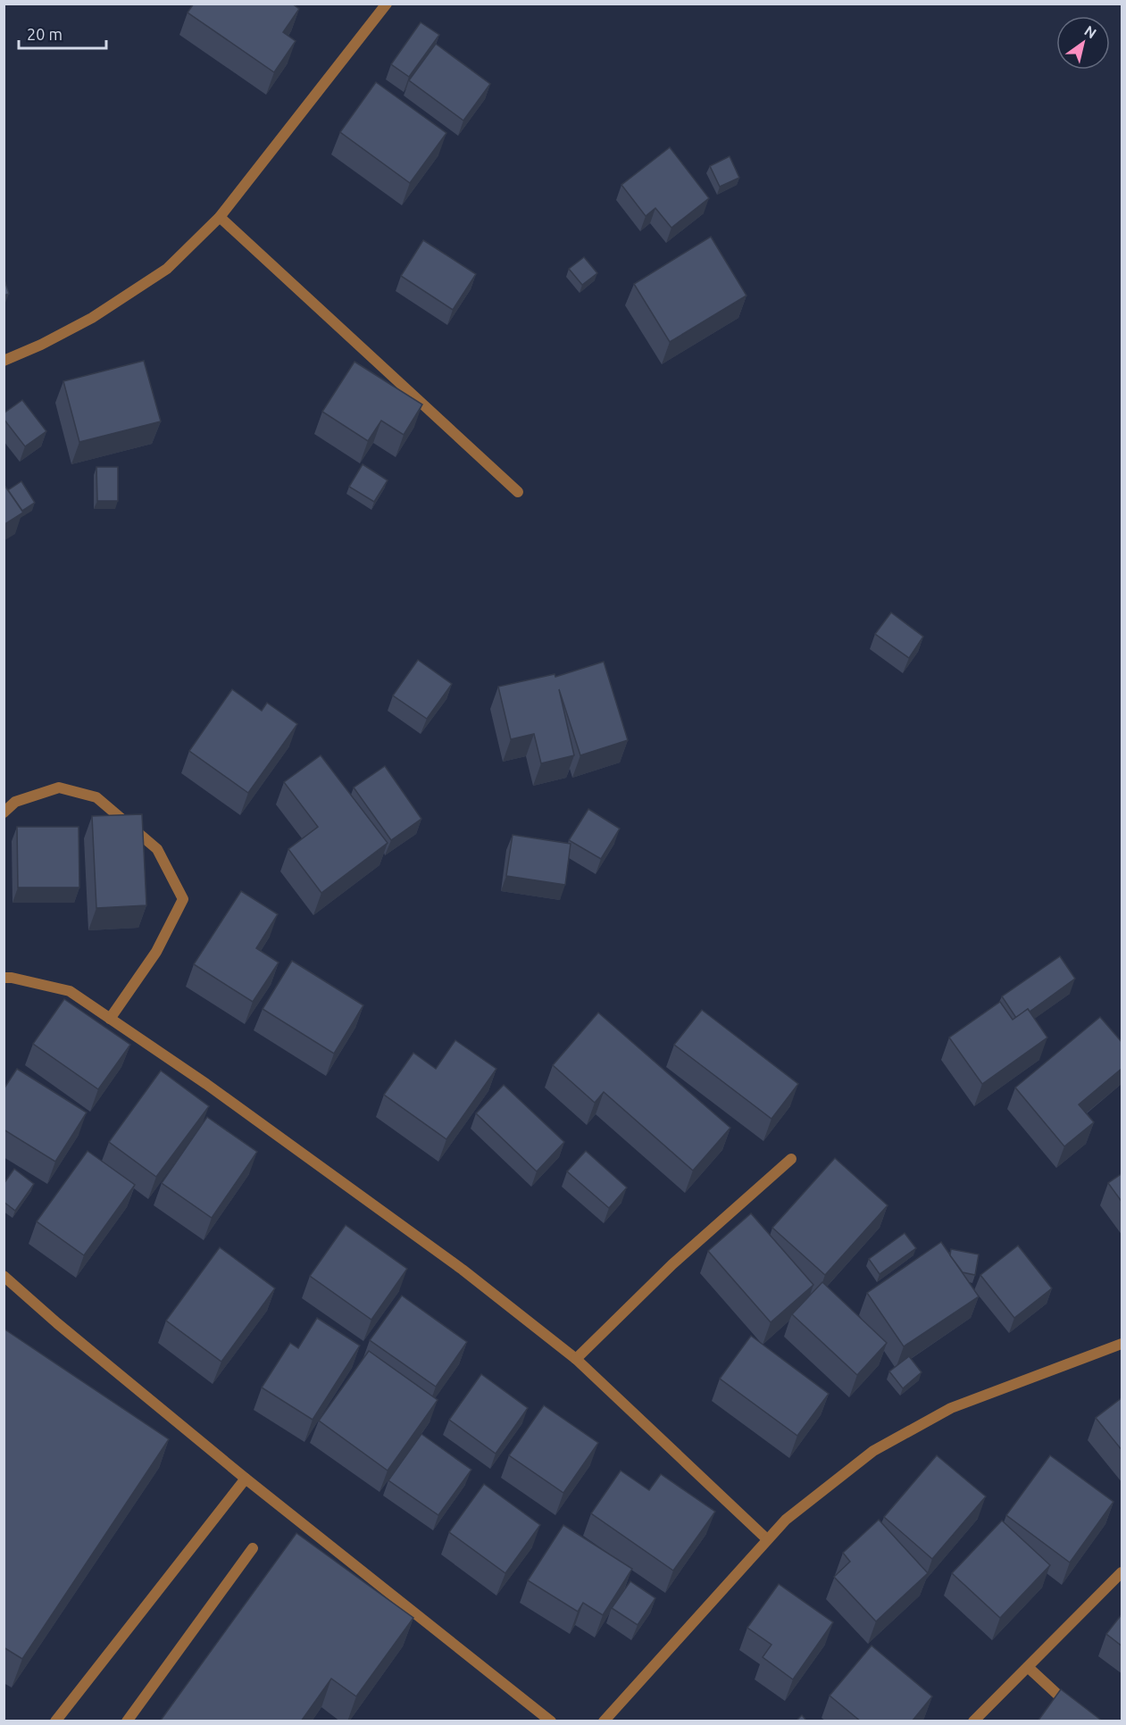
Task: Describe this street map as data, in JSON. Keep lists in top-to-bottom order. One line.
{"scale_bar":"20 m","north":"top right"}
